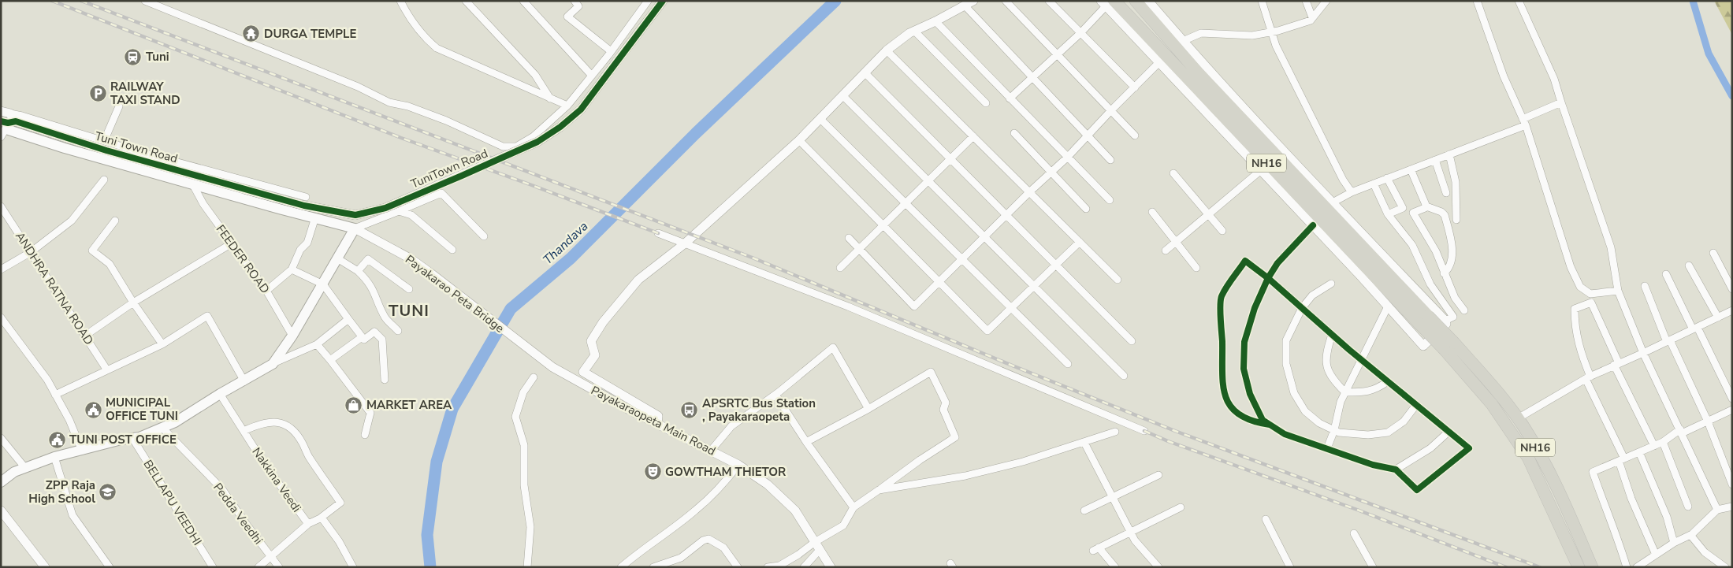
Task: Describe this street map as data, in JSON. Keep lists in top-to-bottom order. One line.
{"streets":{"highway":["NH16"],"street":["Tuni Town Road","TuniTown Road","FEEDER ROAD","ANDHRA RATNA ROAD","Payakarao Peta Bridge","Payakaraopeta Main Road","Nakkina Veedi","BELLAPU VEEDHI","Pedda Veedhi"]},"crossings":[["Tuni Town Road","TuniTown Road"],["Payakarao Peta Bridge","Payakaraopeta Main Road"],["Nakkina Veedi","Pedda Veedhi"]],"districts":["TUNI"],"water":["Thandava"],"places":{"temple":["DURGA TEMPLE"],"station":["Tuni"],"parking":["RAILWAY TAXI STAND"],"shop":["MARKET AREA"],"public building":["MUNICIPAL OFFICE TUNI","TUNI POST OFFICE"],"bus stop":["APSRTC Bus Station , Payakaraopeta"],"theatre":["GOWTHAM THIETOR"],"school or university":["ZPP Raja High School"]}}
